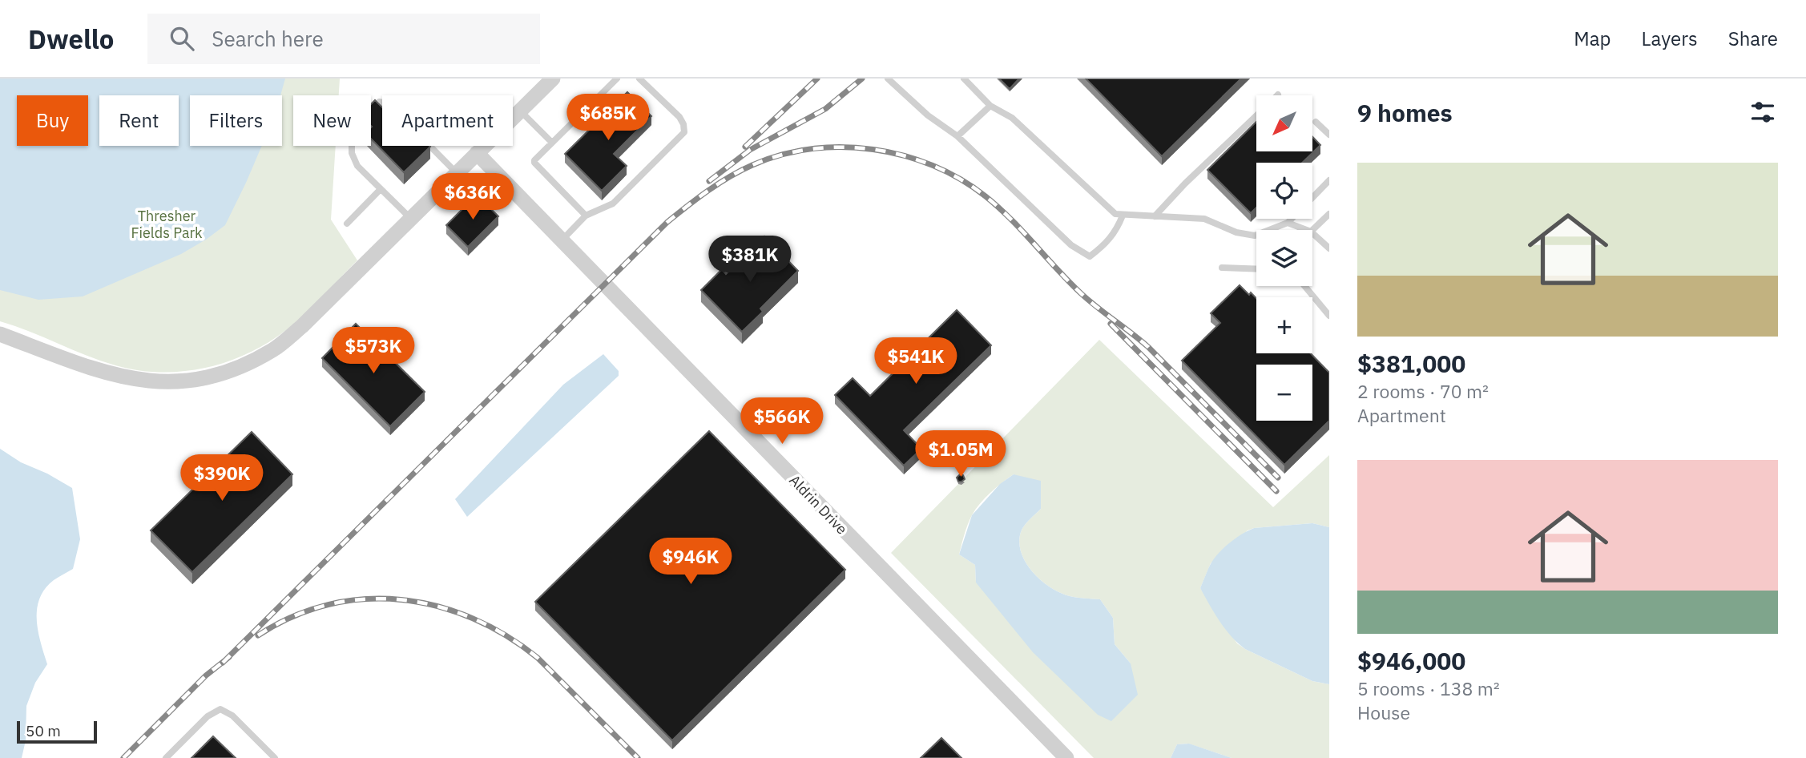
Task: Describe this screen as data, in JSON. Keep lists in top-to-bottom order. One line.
{"streets":{"street":["Aldrin Drive"]},"parks":["Thresher Fields Park"],"scale_bar":"50 m","north":"bottom left","page":{"header":"Dwello","search":"Search here","nav":["Map","Layers","Share"],"heading":"9 homes","price":["$685K","$636K","$381K","$573K","$541K","$566K","$1.05M","$390K","$946K"],"map_buttons":["+","−"],"chip":["Buy","Rent","Filters","New","Apartment"],"list":[{"name":"$381,000","note":"2 rooms · 70 m² · Apartment"},{"name":"$946,000","note":"5 rooms · 138 m² · House"}],"scale":"50 m"}}
